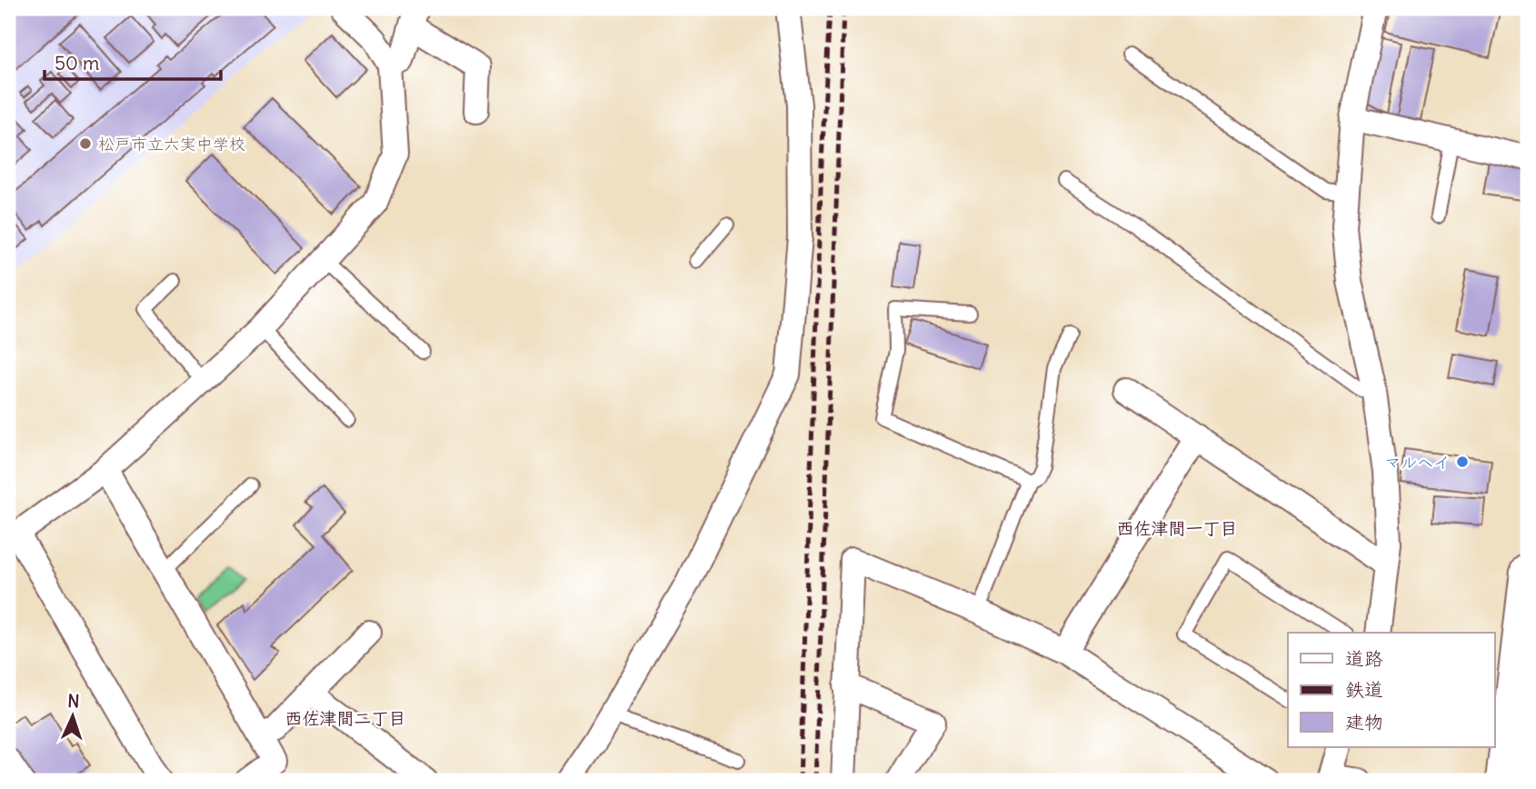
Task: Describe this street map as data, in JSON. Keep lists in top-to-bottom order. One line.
{"districts":["西佐津間一丁目","西佐津間二丁目"],"places":["松戸市立六実中学校","マルヘイ"],"legend":["道路","鉄道","建物"],"scale_bar":"50 m","north":"top"}
